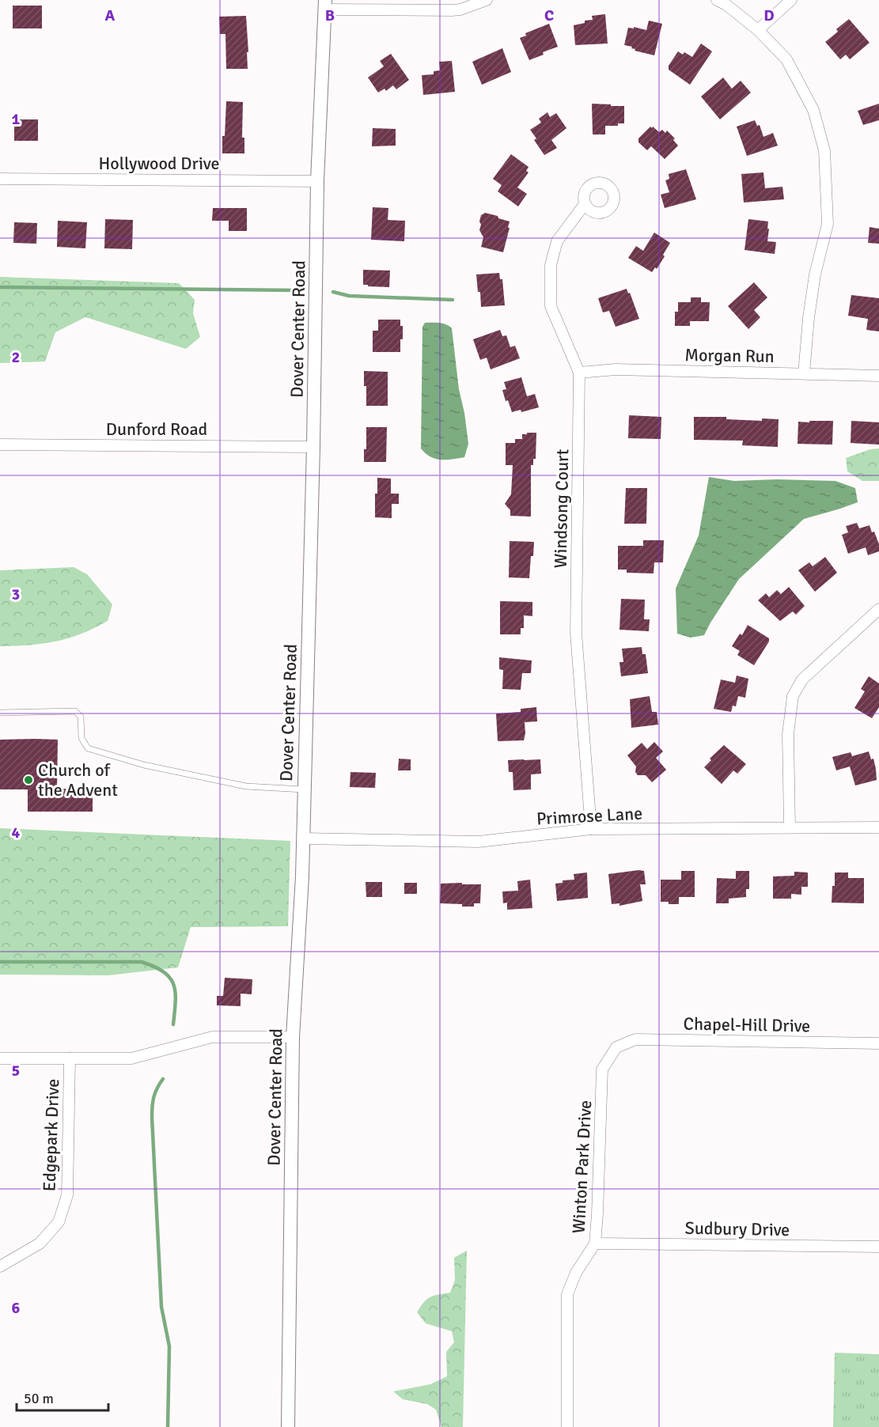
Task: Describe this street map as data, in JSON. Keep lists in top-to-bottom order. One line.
{"streets":{"street":["Hollywood Drive","Dover Center Road","Morgan Run","Dunford Road","Windsong Court","Primrose Lane","Chapel-Hill Drive","Edgepark Drive","Winton Park Drive","Sudbury Drive"]},"crossings":[["Hollywood Drive","Dover Center Road"],["Dover Center Road","Dunford Road"],["Dover Center Road","Primrose Lane"],["Morgan Run","Windsong Court"],["Windsong Court","Primrose Lane"],["Chapel-Hill Drive","Winton Park Drive"],["Winton Park Drive","Sudbury Drive"]],"places":["Church of the Advent"],"scale_bar":"50 m","grid":{"columns":["A","B","C","D"],"rows":["1","2","3","4","5","6"]}}
